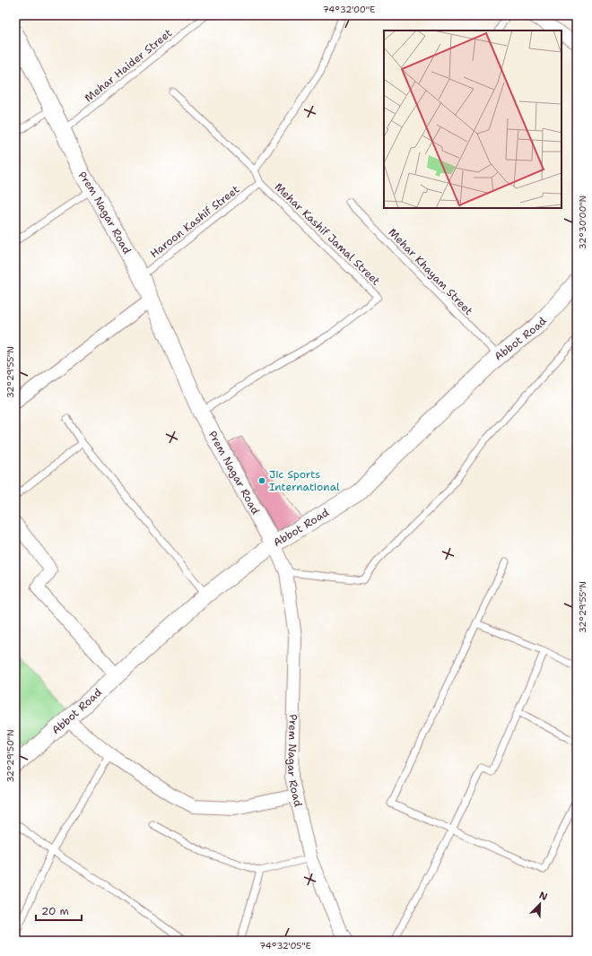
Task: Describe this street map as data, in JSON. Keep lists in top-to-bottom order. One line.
{"streets":{"street":["Prem Nagar Road","Abbot Road"],"lane":["Mehar Haider Street","Haroon Kashif Street","Mehar Kashif Jamal Street","Mehar Khayam Street"]},"crossings":[["Mehar Haider Street","Prem Nagar Road"],["Prem Nagar Road","Haroon Kashif Street"],["Prem Nagar Road","Mehar Kashif Jamal Street"],["Prem Nagar Road","Abbot Road"],["Haroon Kashif Street","Mehar Kashif Jamal Street"],["Mehar Khayam Street","Abbot Road"]],"places":["Jic Sports International"],"scale_bar":"20 m","north":"top right","coordinates":["74°32'00\"E","32°30'00\"N","32°29'55\"N","32°29'50\"N","74°32'05\"E"]}
